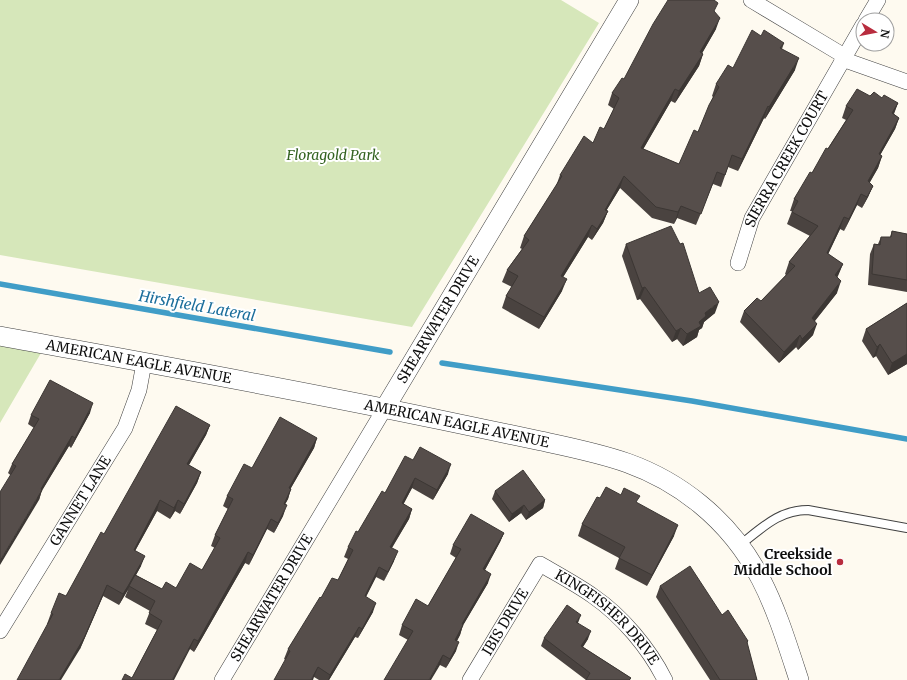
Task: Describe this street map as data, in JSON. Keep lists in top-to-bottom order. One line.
{"streets":{"street":["SIERRA CREEK COURT","SHEARWATER DRIVE","AMERICAN EAGLE AVENUE","GANNET LANE","KINGFISHER DRIVE","IBIS DRIVE"]},"crossings":[["SHEARWATER DRIVE","AMERICAN EAGLE AVENUE"],["AMERICAN EAGLE AVENUE","GANNET LANE"],["KINGFISHER DRIVE","IBIS DRIVE"]],"water":["Hirshfield Lateral"],"parks":["Floragold Park"],"places":["Creekside Middle School"],"north":"right"}
